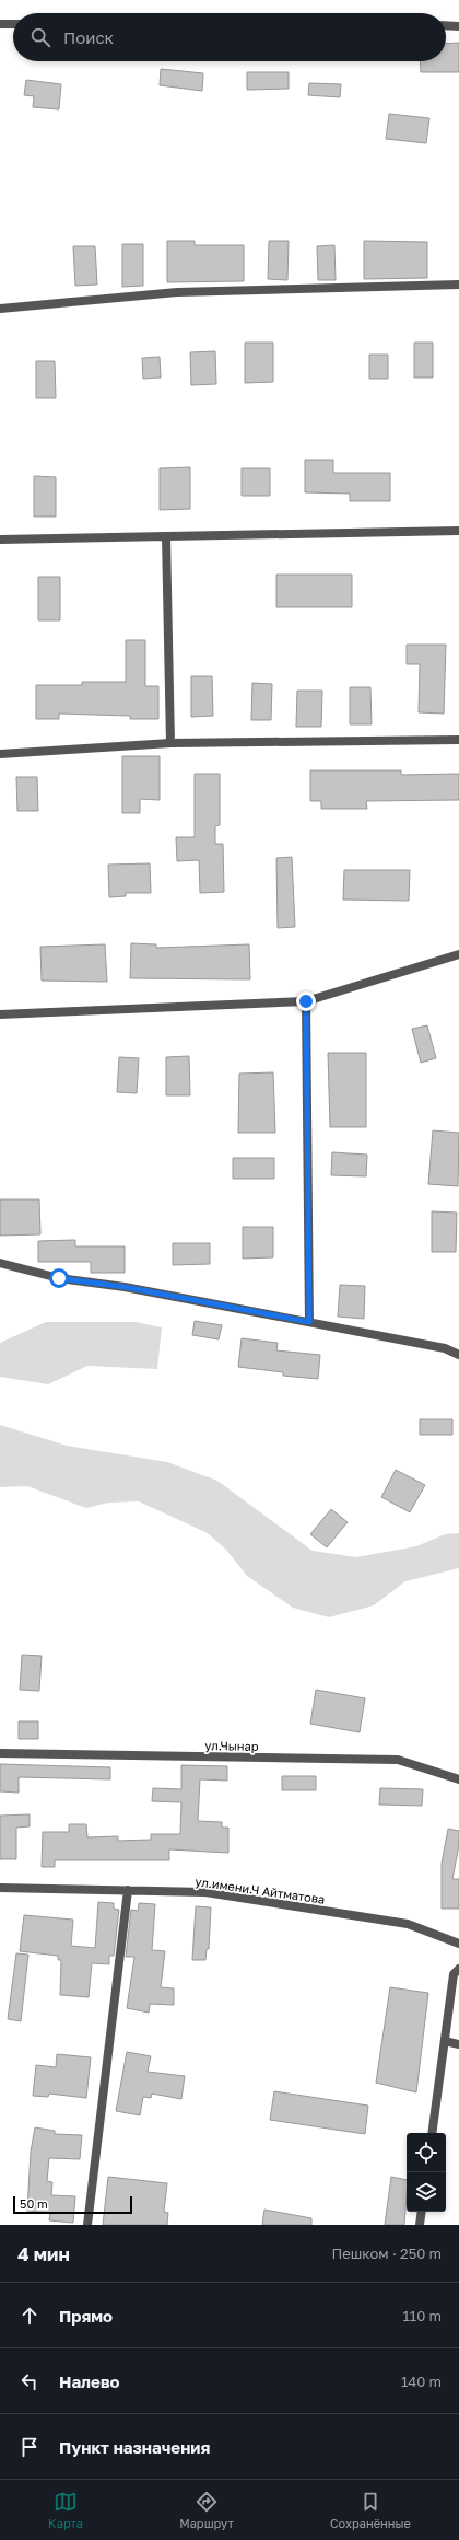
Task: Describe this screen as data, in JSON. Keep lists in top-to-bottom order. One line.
{"streets":{"street":["ул.Чынар","ул.имени.Ч Айтматова"]},"scale_bar":"50 m","page":{"search":"Поиск","scale":"50 m","heading":["4 мин","Пешком · 250 m"],"list":[["Прямо","110 m"],["Налево","140 m"],"Пункт назначения"],"nav":["Карта","Маршрут","Сохранённые"]}}
